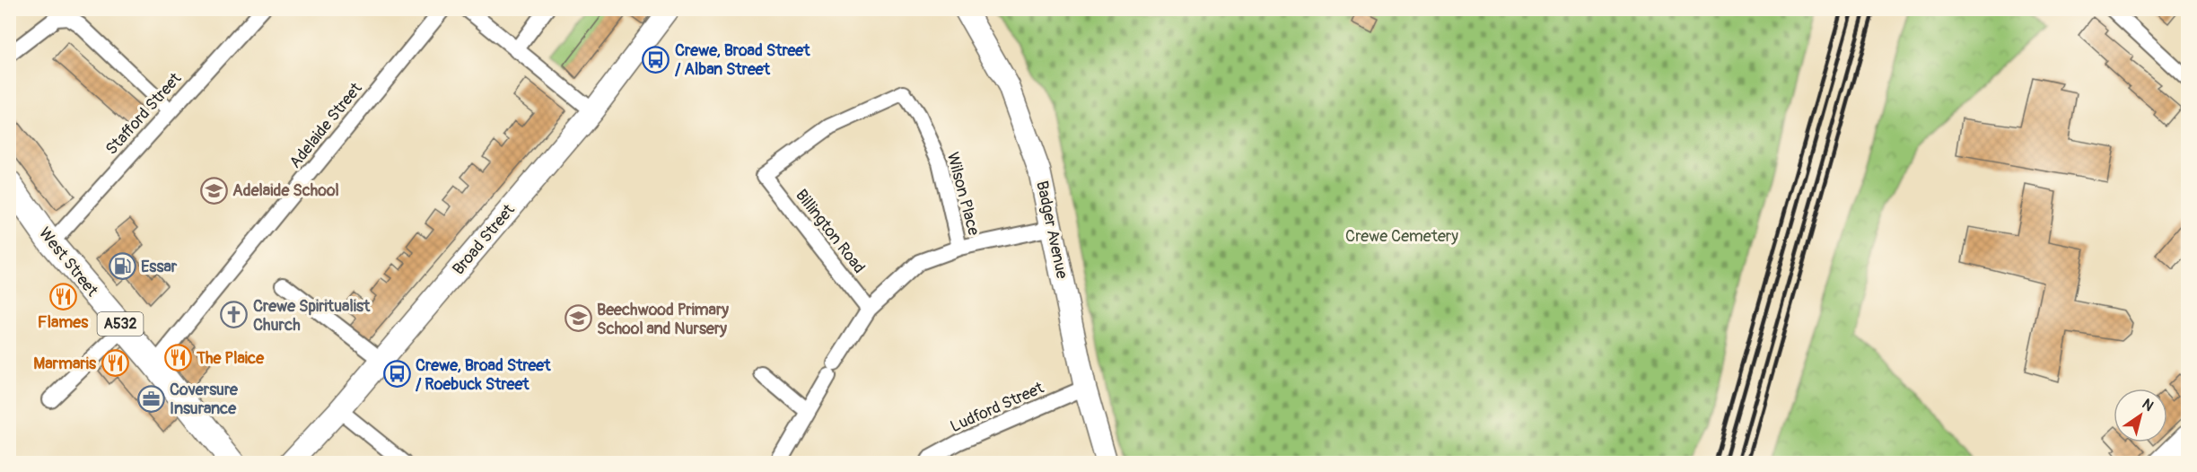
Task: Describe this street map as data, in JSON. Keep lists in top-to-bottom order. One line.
{"streets":{"main road":["West Street","A532"],"street":["Stafford Street","Adelaide Street","Wilson Place","Badger Avenue","Billington Road","Broad Street","Ludford Street"]},"crossings":[["Stafford Street","West Street"],["Adelaide Street","West Street"],["Wilson Place","Billington Road"],["Badger Avenue","Ludford Street"]],"parks":["Crewe Cemetery"],"places":{"bus stop":["Crewe, Broad Street / Alban Street","Crewe, Broad Street / Roebuck Street"],"school or university":["Adelaide School","Beechwood Primary School and Nursery"],"fuel station":["Essar"],"restaurant":["Flames","The Plaice","Marmaris"],"church":["Crewe Spiritualist Church"],"office":["Coversure Insurance"]},"north":"top right"}
